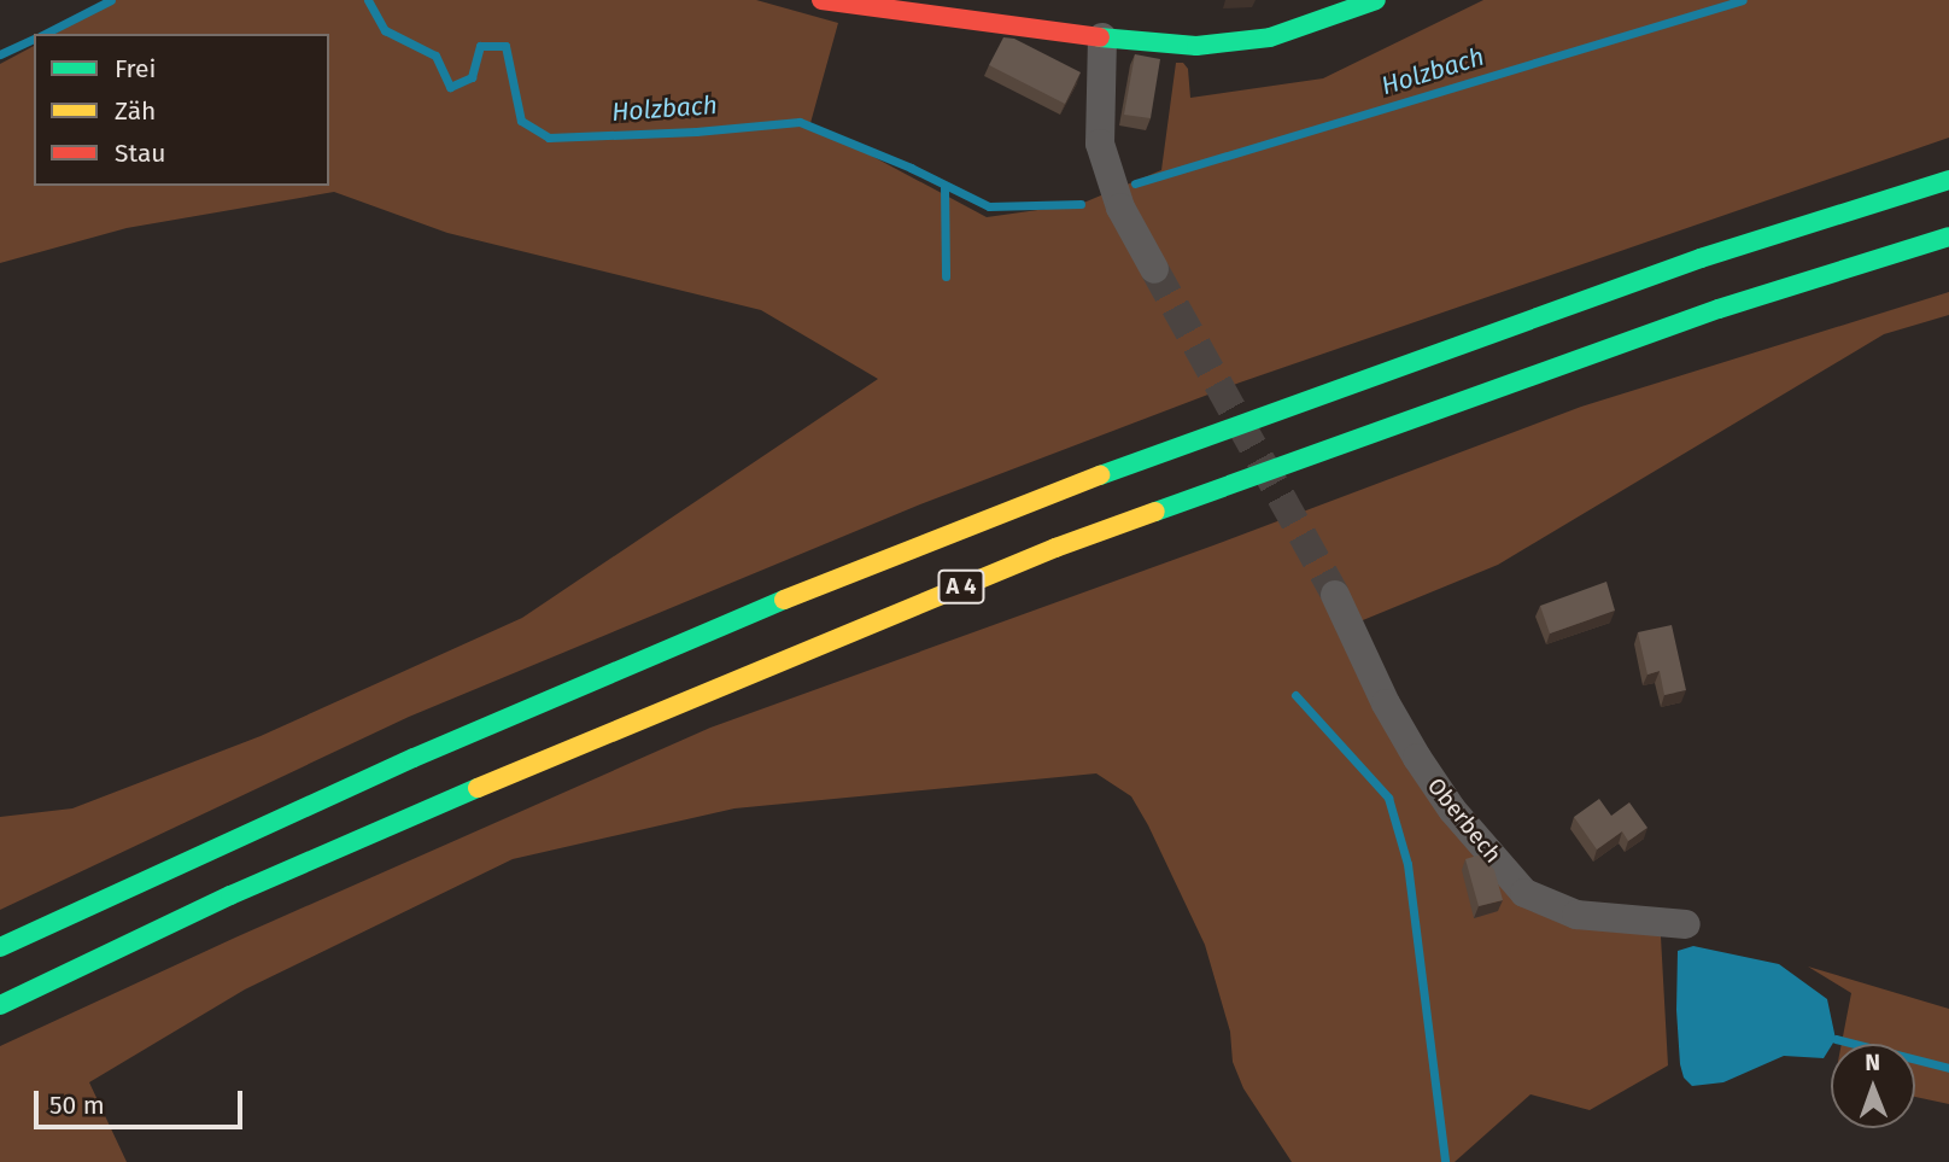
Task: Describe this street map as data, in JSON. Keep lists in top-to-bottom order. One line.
{"streets":{"main road":["A 4"],"street":["Oberbech"]},"water":["Holzbach"],"legend":["Frei","Zäh","Stau"],"scale_bar":"50 m","north":"top"}
